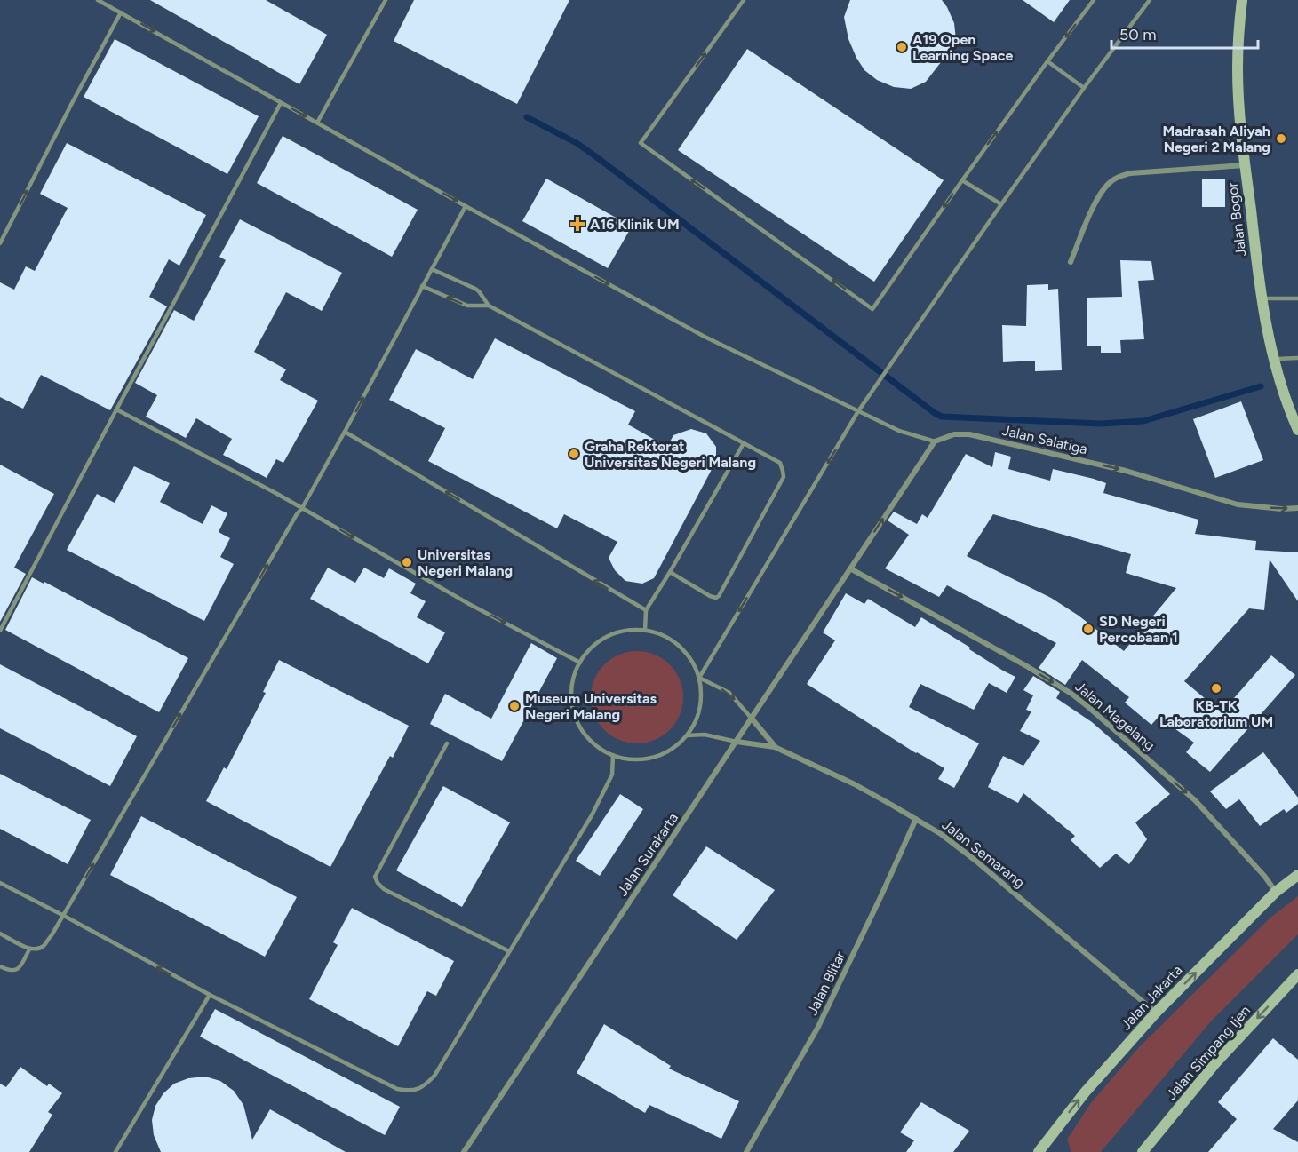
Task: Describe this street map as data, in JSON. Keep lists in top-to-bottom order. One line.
{"streets":{"main road":["Jalan Bogor","Jalan Jakarta","Jalan Simpang Ijen"],"street":["Jalan Salatiga","Jalan Magelang","Jalan Semarang","Jalan Surakarta","Jalan Blitar"]},"crossings":[["Jalan Magelang","Jalan Surakarta"],["Jalan Magelang","Jalan Jakarta"],["Jalan Semarang","Jalan Surakarta"],["Jalan Semarang","Jalan Blitar"],["Jalan Semarang","Jalan Jakarta"]],"one_way":["Jalan Salatiga","Jalan Magelang","Jalan Jakarta","Jalan Simpang Ijen"],"places":{"other":["A19 Open Learning Space","Madrasah Aliyah Negeri 2 Malang","Graha Rektorat Universitas Negeri Malang","Universitas Negeri Malang","SD Negeri Percobaan 1","KB-TK Laboratorium UM","Museum Universitas Negeri Malang"],"health":["A16 Klinik UM"]},"scale_bar":"50 m"}
